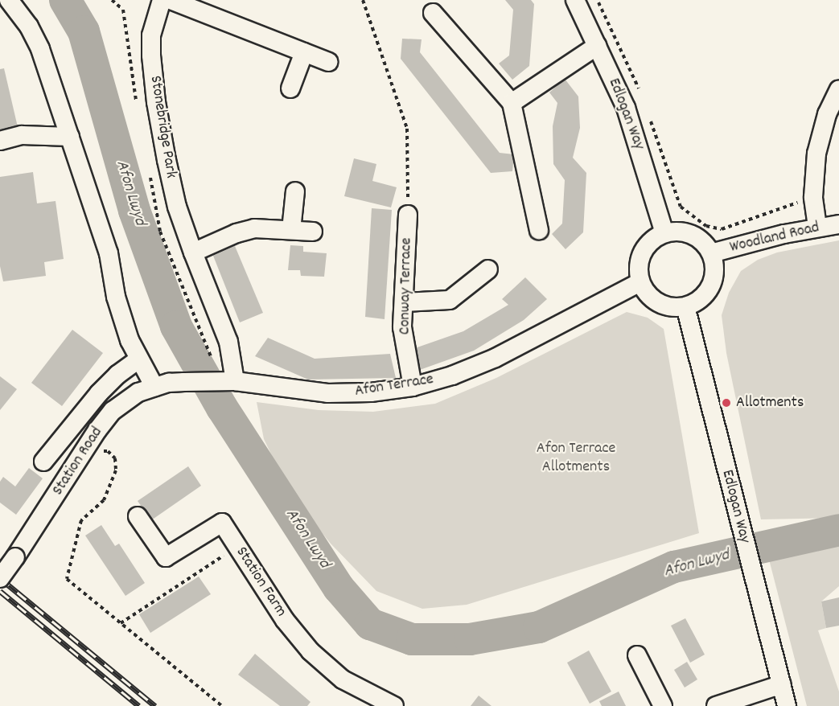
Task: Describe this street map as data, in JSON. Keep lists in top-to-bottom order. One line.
{"streets":{"street":["Edlogan Way","Stonebridge Park","Woodland Road","Conway Terrace","Afon Terrace","Station Road","Station Farm"]},"crossings":[["Edlogan Way","Woodland Road"],["Edlogan Way","Afon Terrace"],["Stonebridge Park","Afon Terrace"],["Woodland Road","Afon Terrace"],["Conway Terrace","Afon Terrace"],["Afon Terrace","Station Road"]],"water":["Afon Lwyd"],"parks":["Afon Terrace Allotments"],"places":["Allotments"]}
